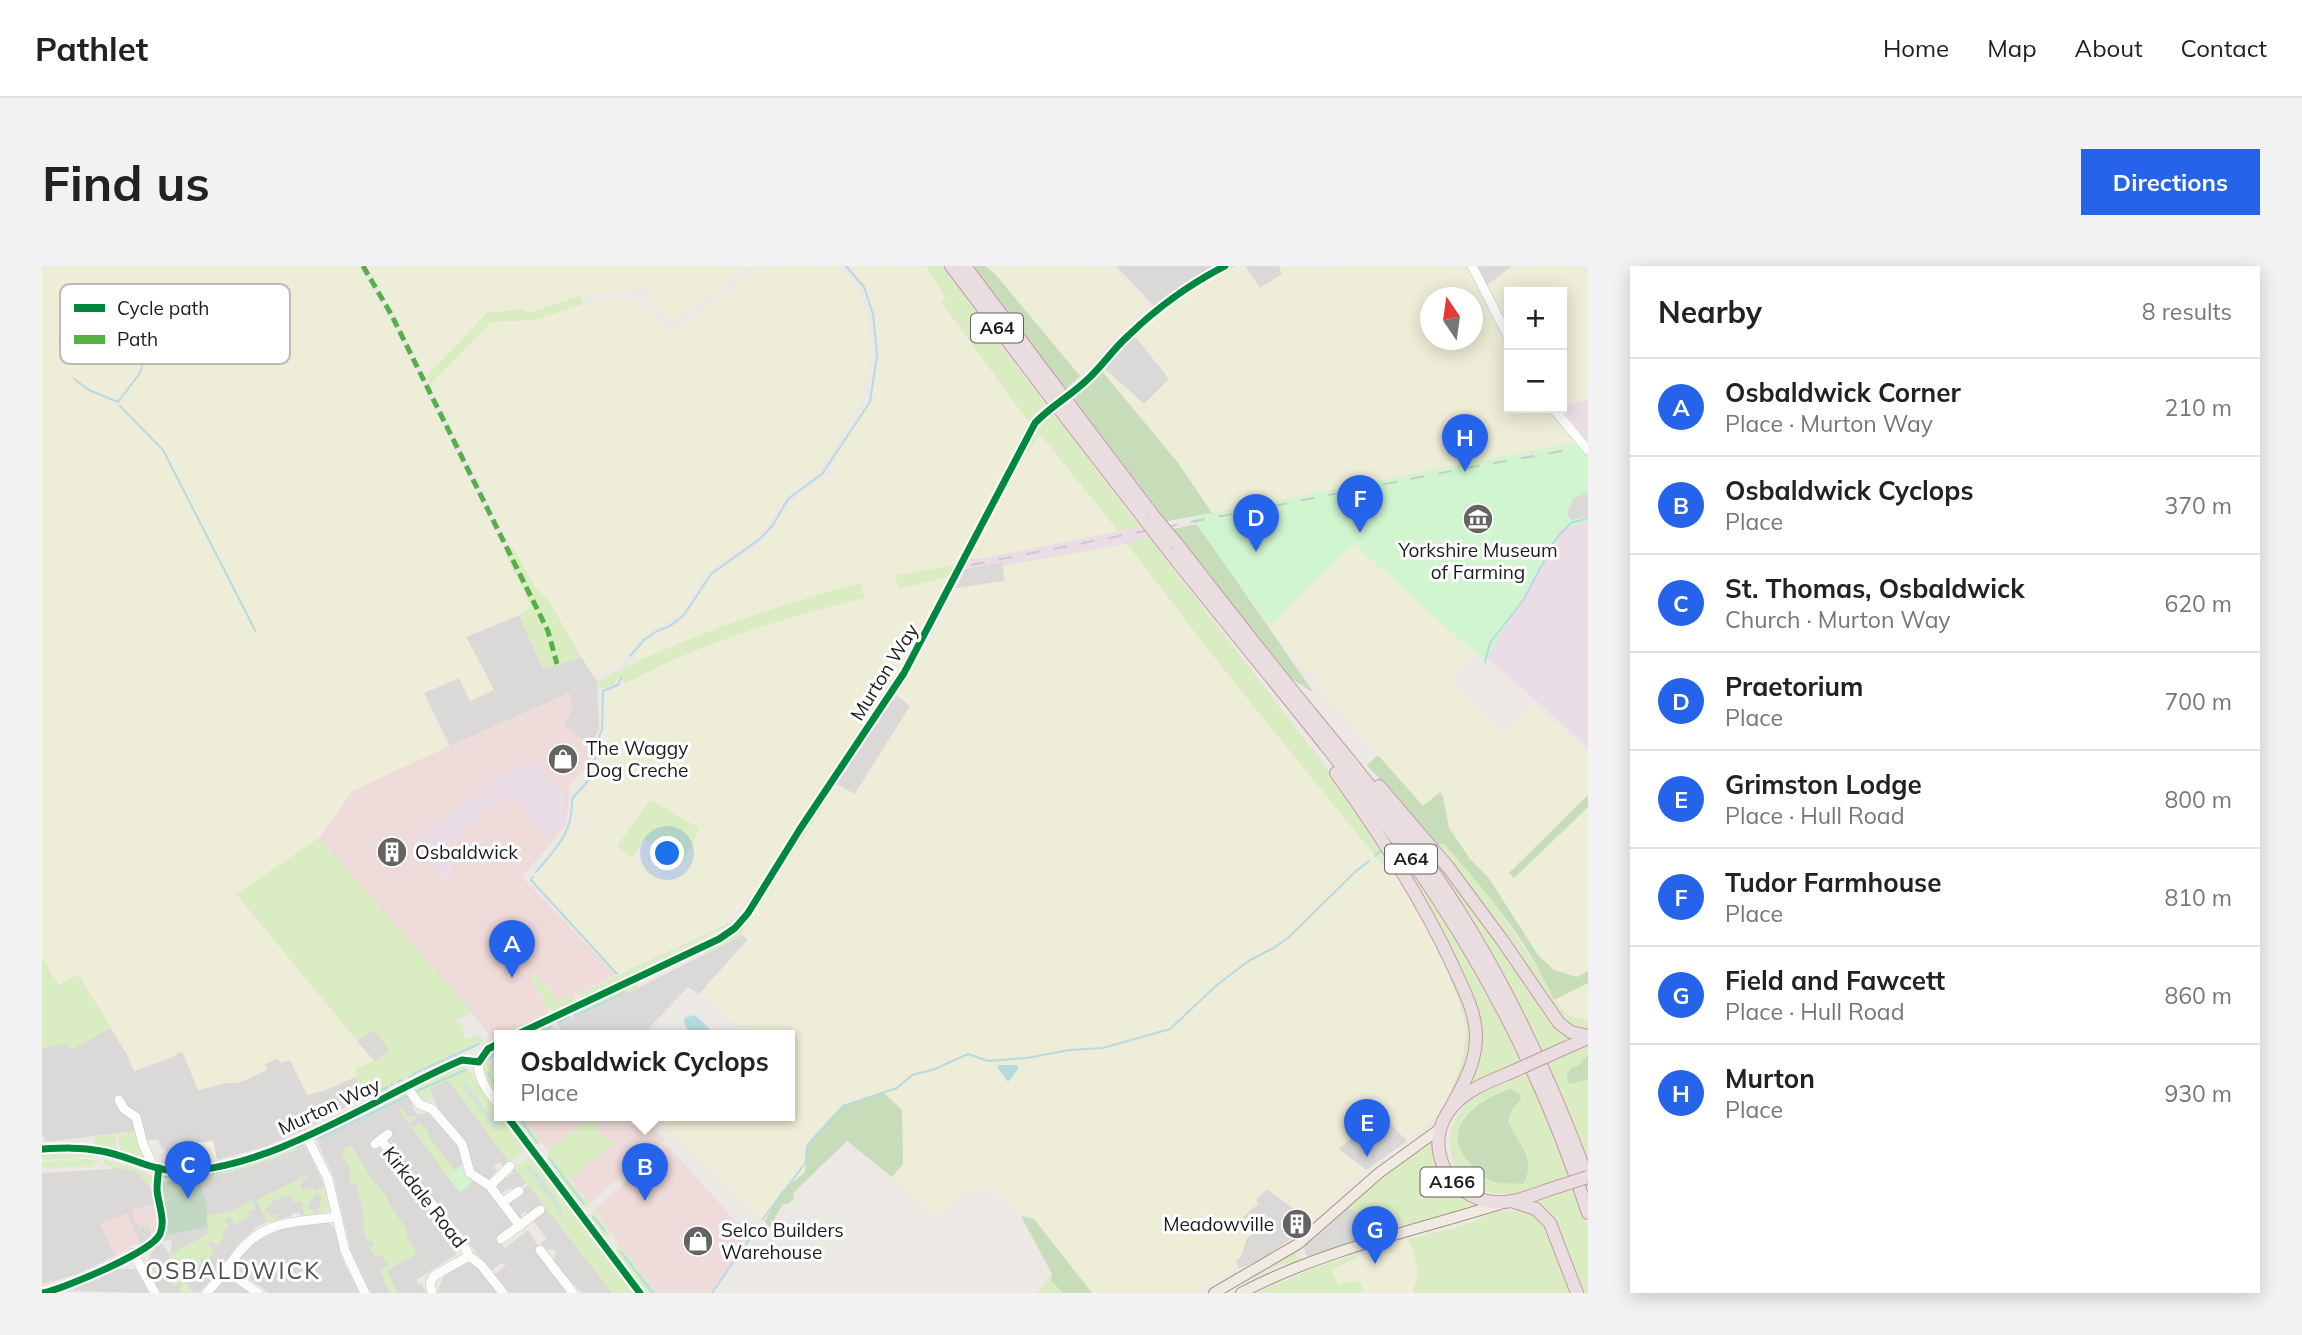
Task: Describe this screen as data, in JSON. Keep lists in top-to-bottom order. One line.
{"streets":{"highway":["A64","A166"],"street":["Murton Way","Kirkdale Road"]},"crossings":[["A64","A166"]],"districts":["OSBALDWICK"],"places":{"museum":["Yorkshire Museum of Farming"],"shop":["The Waggy Dog Creche","Selco Builders Warehouse"],"building":["Osbaldwick","Meadowville"]},"legend":["Cycle path","Path"],"north":"top","page":{"header":"Pathlet","nav":["Home","Map","About","Contact"],"buttons":"Directions","title":"Find us","heading":["Nearby","8 results"],"map_buttons":["+","−"],"list":[{"mark":"A","name":"Osbaldwick Corner","note":"Place · Murton Way","value":"210 m"},{"mark":"B","name":"Osbaldwick Cyclops","note":"Place","value":"370 m"},{"mark":"C","name":"St. Thomas, Osbaldwick","note":"Church · Murton Way","value":"620 m"},{"mark":"D","name":"Praetorium","note":"Place","value":"700 m"},{"mark":"E","name":"Grimston Lodge","note":"Place · Hull Road","value":"800 m"},{"mark":"F","name":"Tudor Farmhouse","note":"Place","value":"810 m"},{"mark":"G","name":"Field and Fawcett","note":"Place · Hull Road","value":"860 m"},{"mark":"H","name":"Murton","note":"Place","value":"930 m"}],"pins":["H","F","D","A","E","C","B","G"],"popup":["Osbaldwick Cyclops","Place"]}}
